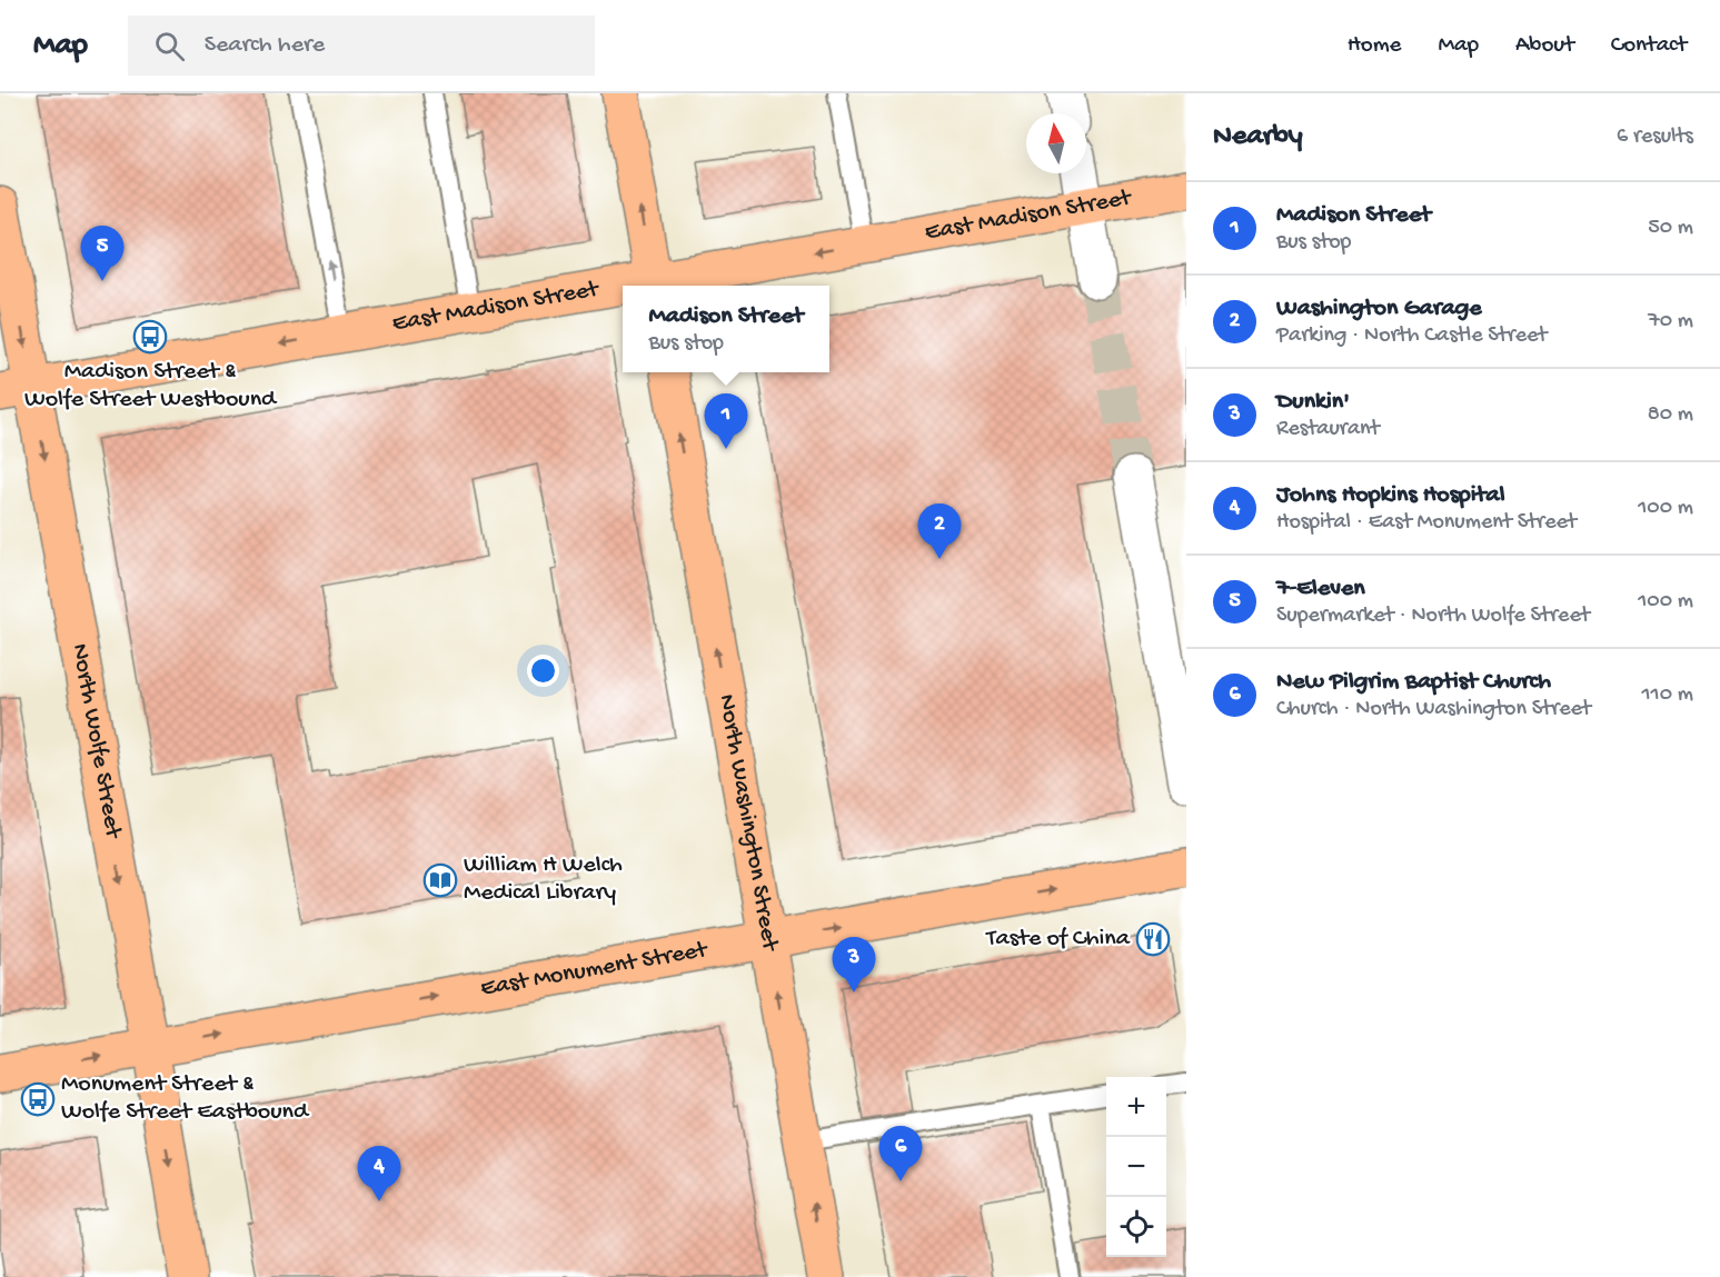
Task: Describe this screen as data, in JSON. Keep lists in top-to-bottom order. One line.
{"streets":{"main road":["East Madison Street","North Wolfe Street","North Washington Street","East Monument Street"]},"crossings":[["East Madison Street","North Wolfe Street"],["North Wolfe Street","East Monument Street"],["North Washington Street","East Monument Street"]],"one_way":["East Madison Street","North Wolfe Street","North Washington Street","East Monument Street"],"places":{"bus stop":["Madison Street & Wolfe Street Westbound","Monument Street & Wolfe Street Eastbound"],"library":["William H Welch Medical Library"],"restaurant":["Taste of China"]},"north":"top","page":{"header":"Map","search":"Search here","nav":["Home","Map","About","Contact"],"heading":["Nearby","6 results"],"list":[{"mark":"1","name":"Madison Street","note":"Bus stop","value":"50 m"},{"mark":"2","name":"Washington Garage","note":"Parking · North Castle Street","value":"70 m"},{"mark":"3","name":"Dunkin'","note":"Restaurant","value":"80 m"},{"mark":"4","name":"Johns Hopkins Hospital","note":"Hospital · East Monument Street","value":"100 m"},{"mark":"5","name":"7-Eleven","note":"Supermarket · North Wolfe Street","value":"100 m"},{"mark":"6","name":"New Pilgrim Baptist Church","note":"Church · North Washington Street","value":"110 m"}],"pins":["5","1","2","3","6","4"],"popup":["Madison Street","Bus stop"],"map_buttons":["+","−"]}}
